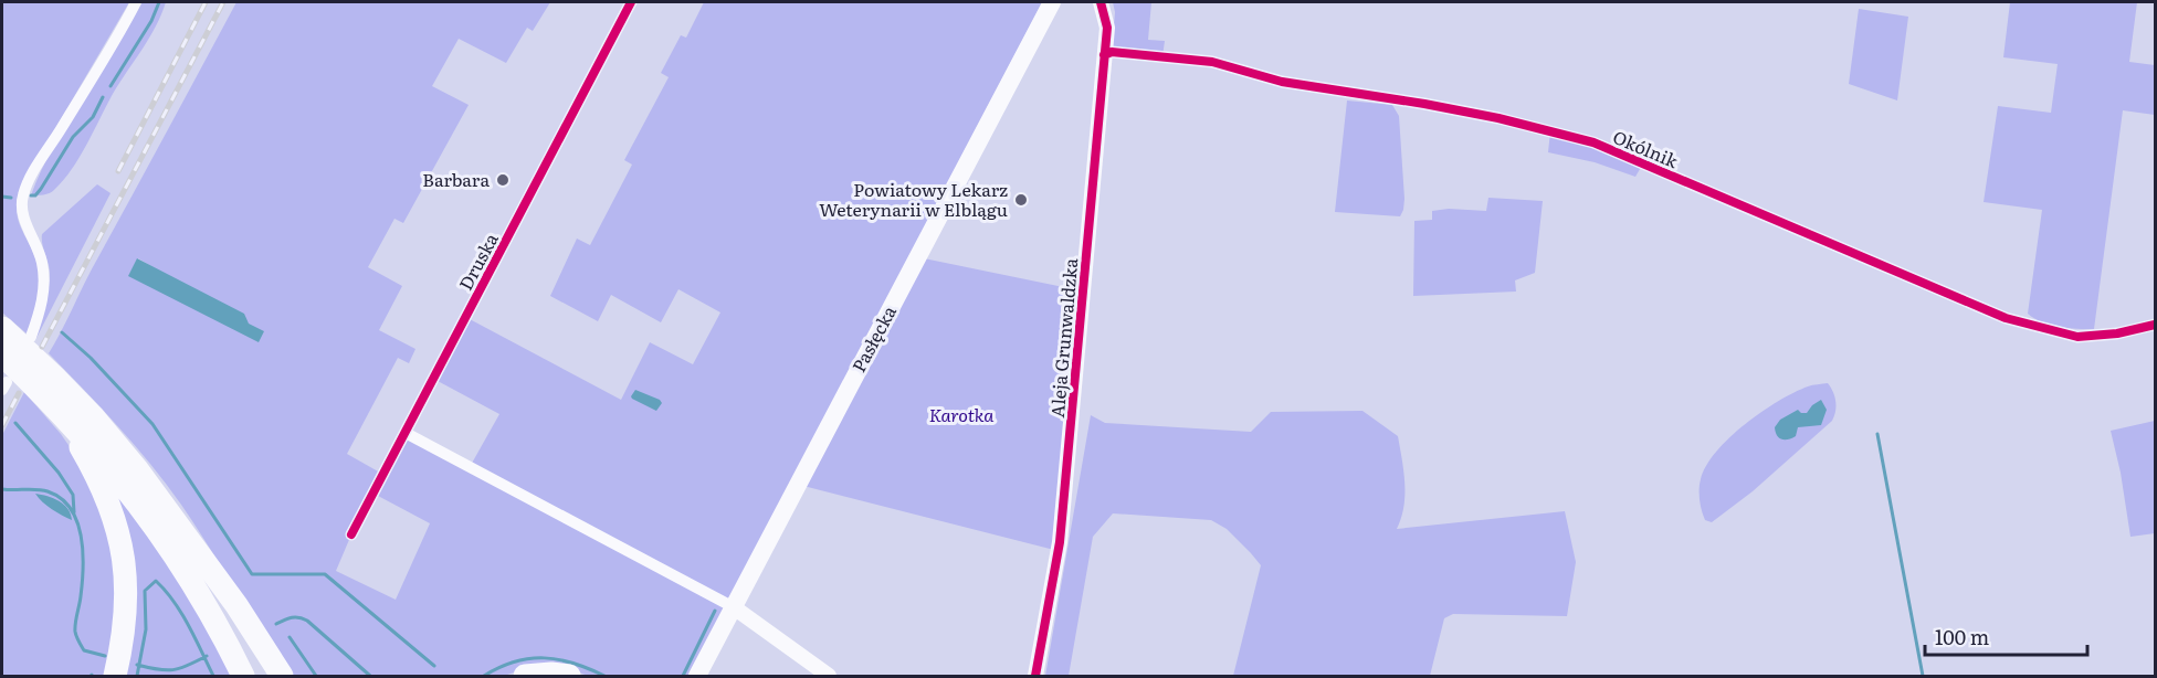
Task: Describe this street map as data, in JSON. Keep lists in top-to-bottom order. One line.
{"streets":{"main road":["Pasłęcka"],"street":["Okólnik","Druska","Aleja Grunwaldzka"]},"crossings":[["Okólnik","Aleja Grunwaldzka"]],"parks":["Karotka"],"places":["Barbara","Powiatowy Lekarz Weterynarii w Elblągu"],"scale_bar":"100 m"}
